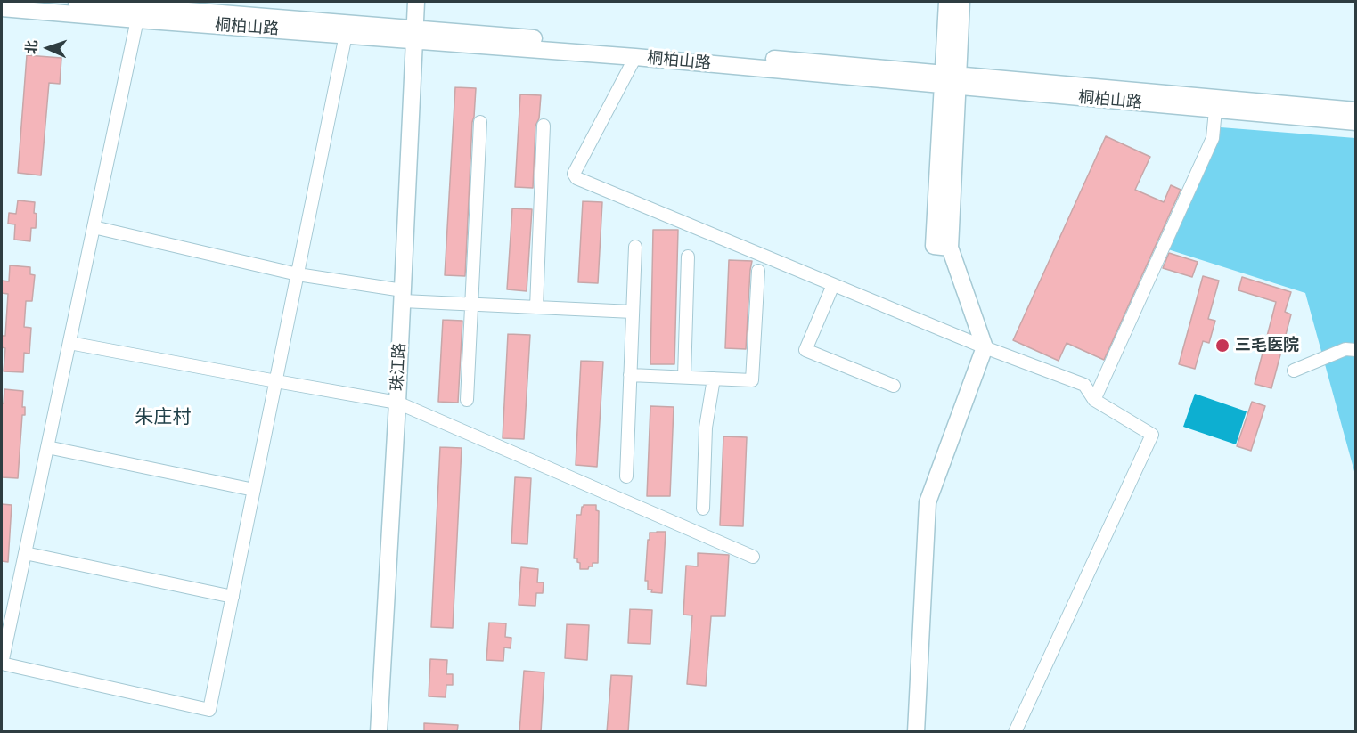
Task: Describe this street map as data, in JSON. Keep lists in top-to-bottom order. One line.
{"streets":{"street":["桐柏山路","珠江路"]},"crossings":[["桐柏山路","珠江路"]],"districts":["朱庄村"],"places":["三毛医院"],"north":"left"}
